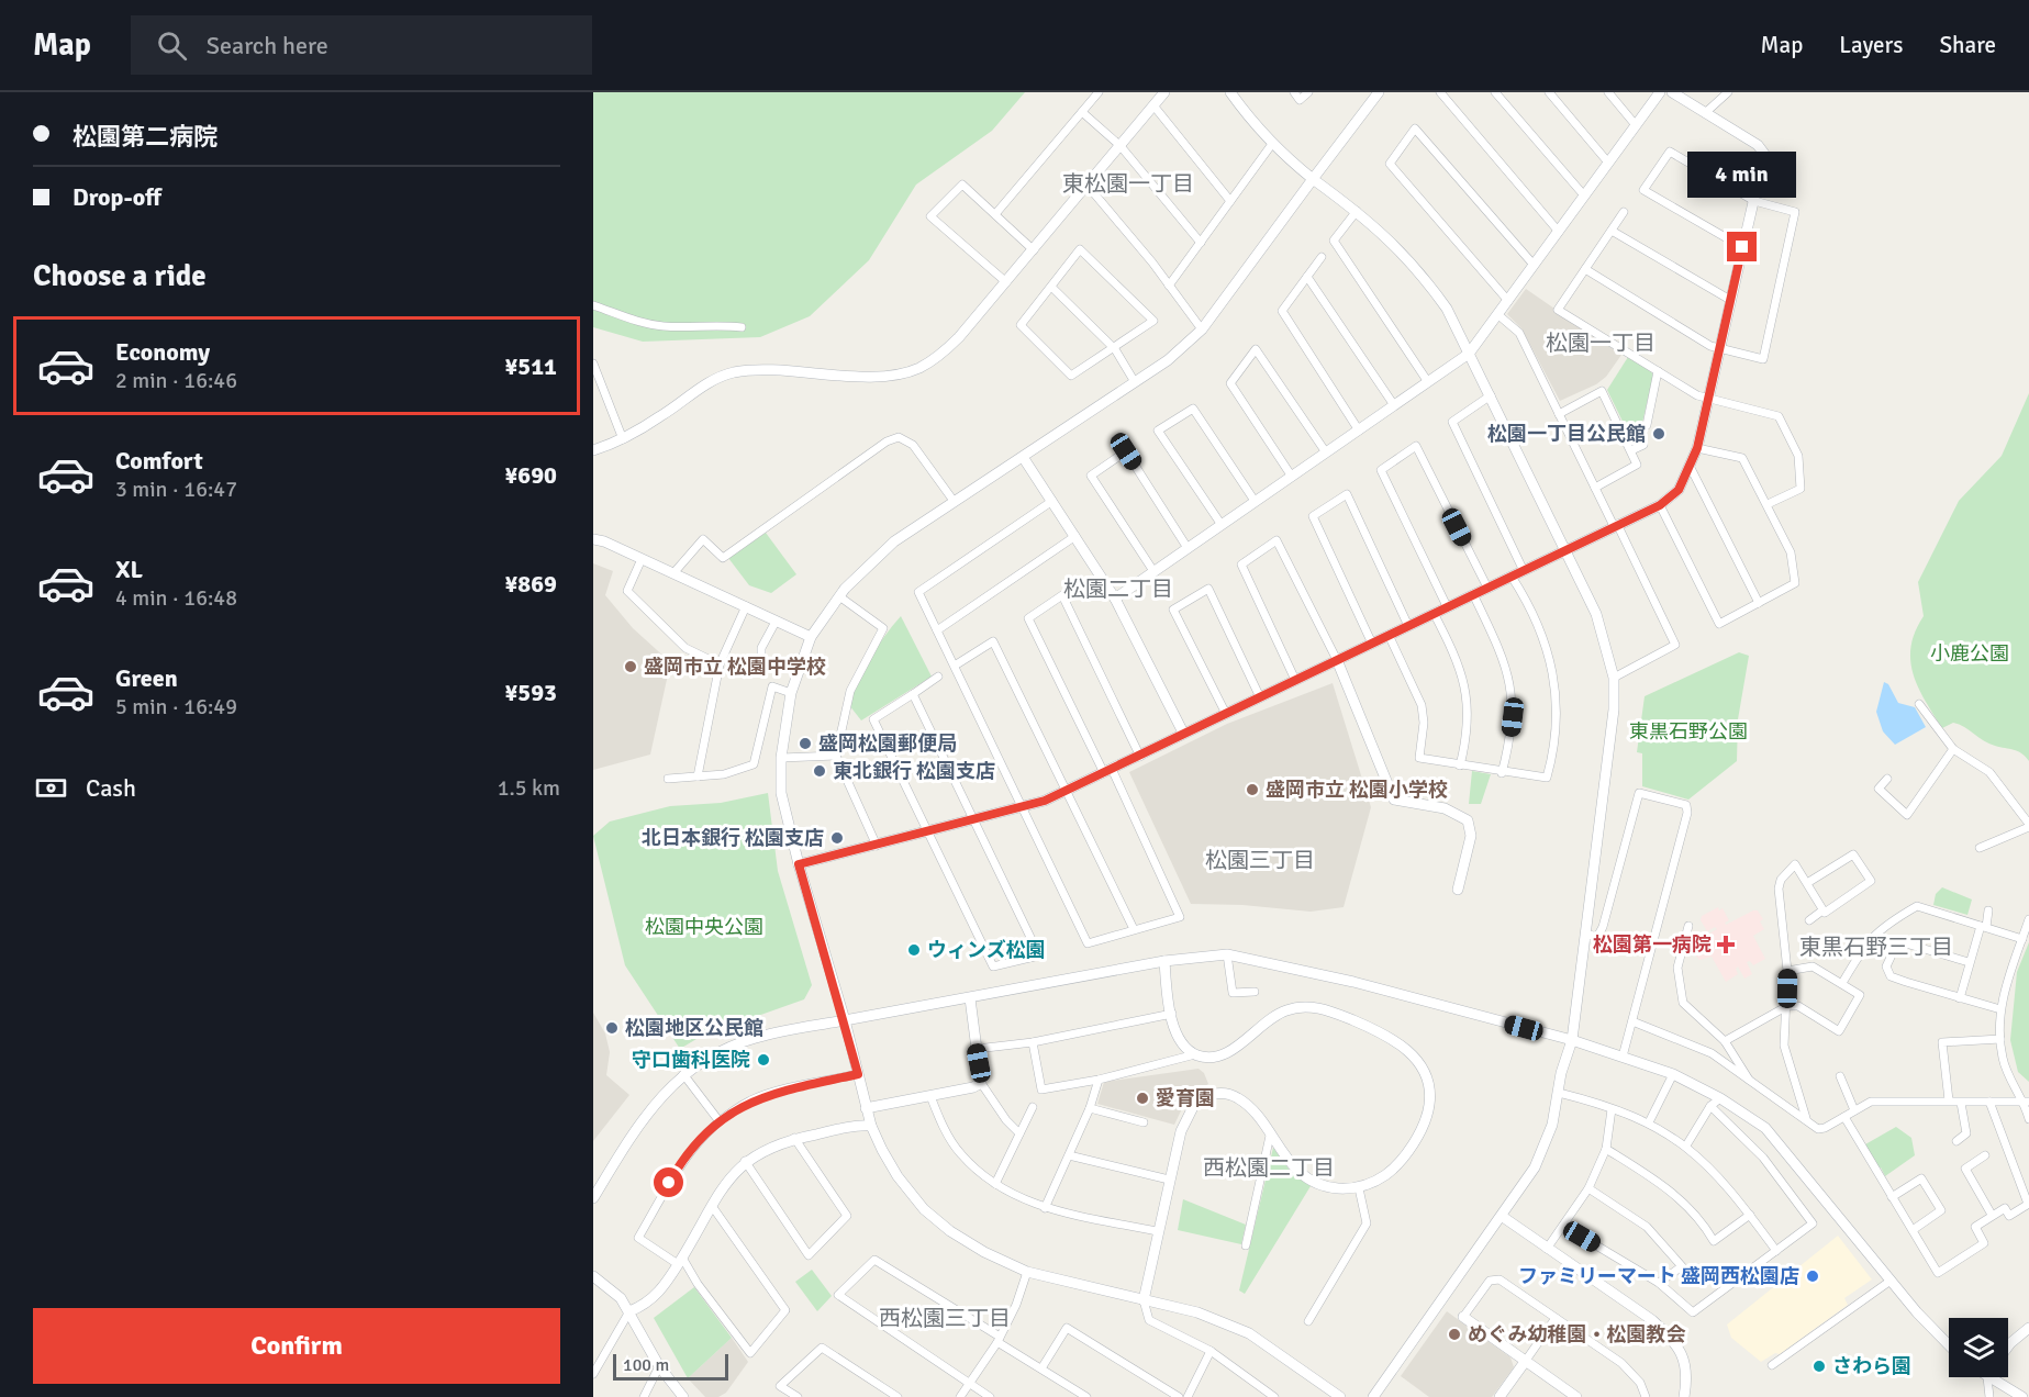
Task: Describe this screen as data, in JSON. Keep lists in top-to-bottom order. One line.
{"districts":["東松園一丁目","松園一丁目","松園二丁目","松園三丁目","東黒石野三丁目","西松園二丁目","西松園三丁目"],"parks":["小鹿公園","東黒石野公園","松園中央公園"],"places":{"other":["松園一丁目公民館","盛岡市立 松園中学校","盛岡松園郵便局","東北銀行 松園支店","盛岡市立 松園小学校","北日本銀行 松園支店","ウィンズ松園","松園地区公民館","守口歯科医院","愛育園","ファミリーマート 盛岡西松園店","めぐみ幼稚園・松園教会","さわら園"],"health":["松園第一病院"]},"scale_bar":"100 m","page":{"header":"Map","search":"Search here","nav":["Map","Layers","Share"],"banner":["松園第二病院","Drop-off"],"bubble":"4 min","heading":"Choose a ride","list":[{"name":"Economy","note":"2 min · 16:46","value":"¥511"},{"name":"Comfort","note":"3 min · 16:47","value":"¥690"},{"name":"XL","note":"4 min · 16:48","value":"¥869"},{"name":"Green","note":"5 min · 16:49","value":"¥593"}],"pay":["Cash","1.5 km"],"buttons":"Confirm","scale":"100 m"}}
